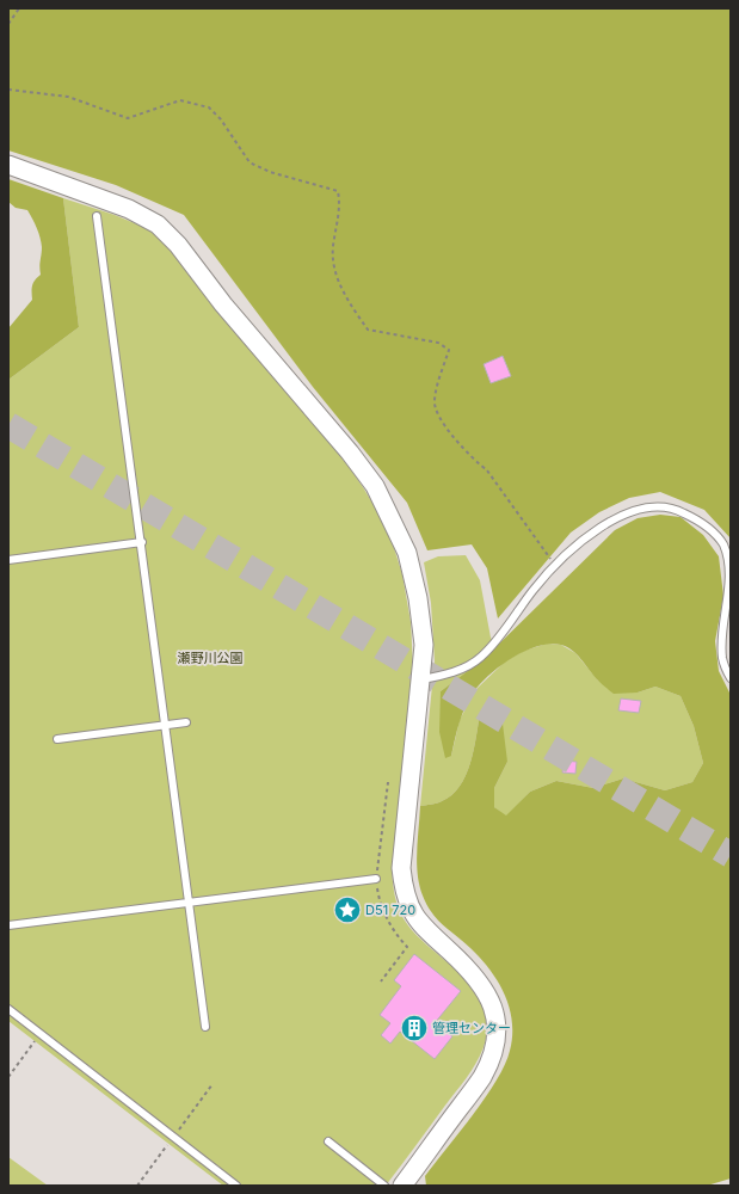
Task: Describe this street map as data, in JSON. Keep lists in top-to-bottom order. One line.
{"parks":["瀬野川公園"],"places":{"place":["D51 720"],"building":["管理センター"]}}
